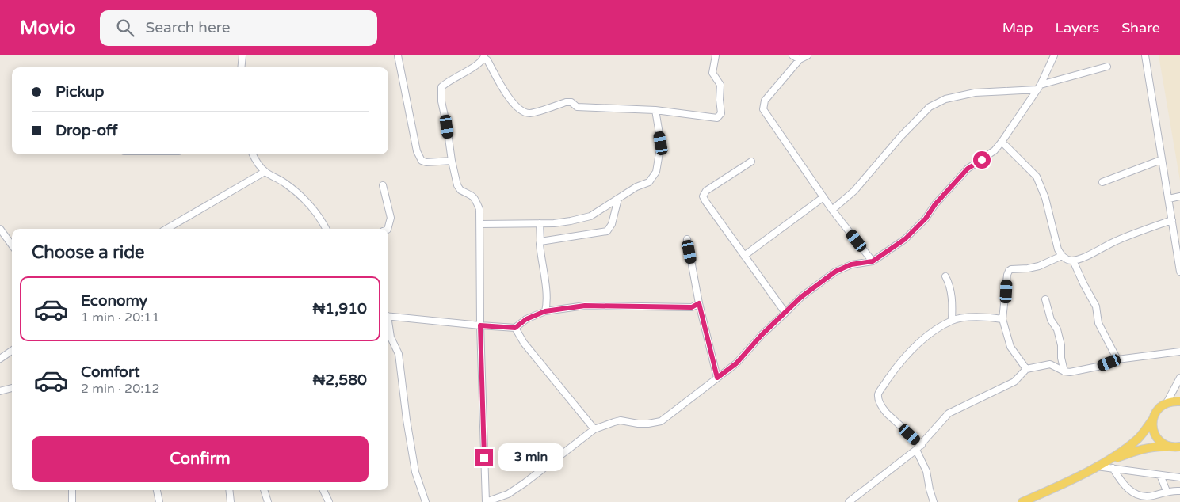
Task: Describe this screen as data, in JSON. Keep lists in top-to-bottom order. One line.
{"page":{"header":"Movio","search":"Search here","nav":["Map","Layers","Share"],"banner":["Pickup","Drop-off"],"heading":"Choose a ride","list":[{"name":"Economy","note":"1 min · 20:11","value":"₦1,910"},{"name":"Comfort","note":"2 min · 20:12","value":"₦2,580"}],"buttons":"Confirm","bubble":"3 min"}}
